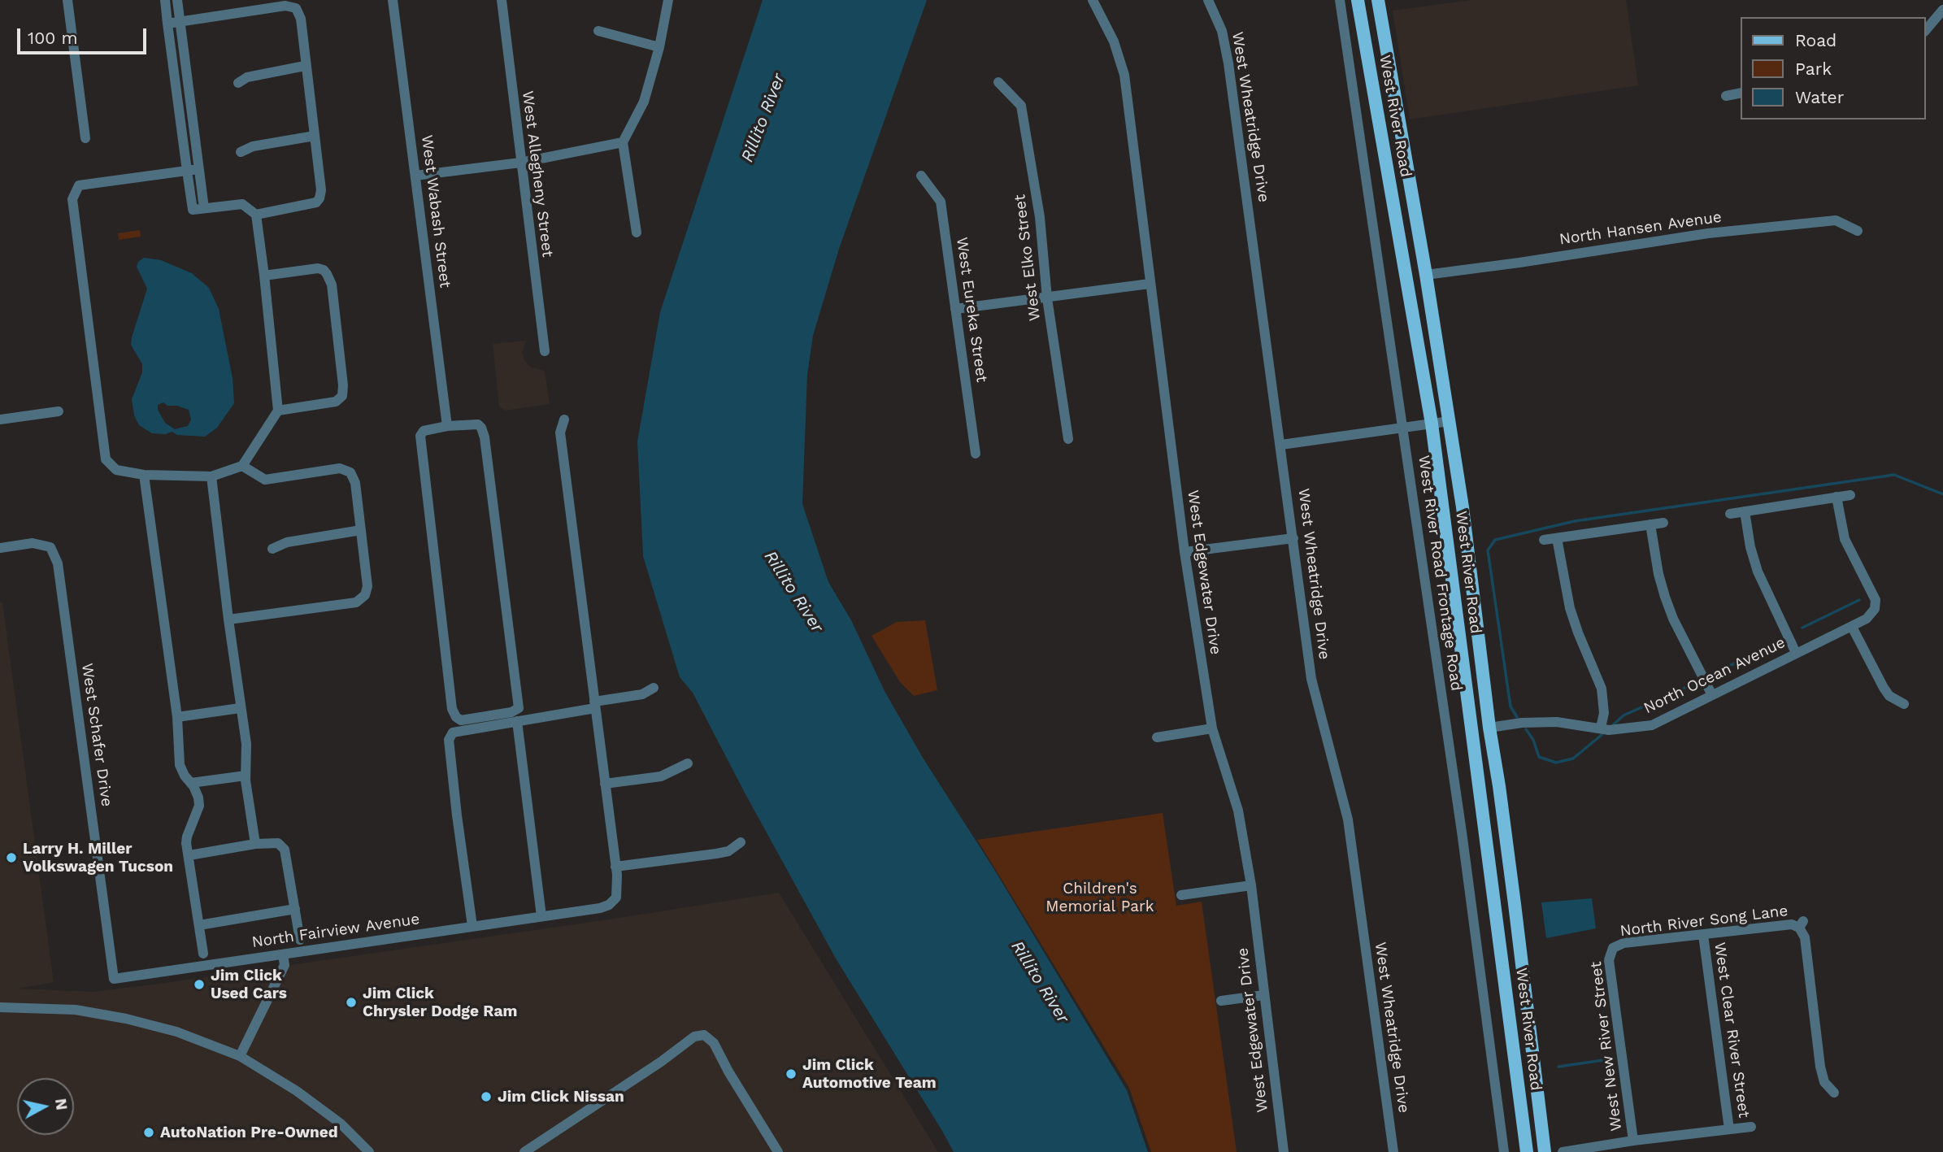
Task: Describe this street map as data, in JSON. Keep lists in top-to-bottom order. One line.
{"streets":{"main road":["West River Road"],"street":["West Wheatridge Drive","West Allegheny Street","West Wabash Street","North Hansen Avenue","West Elko Street","West Eureka Street","West Edgewater Drive","West River Road Frontage Road","North Ocean Avenue","West Schafer Drive","North River Song Lane","North Fairview Avenue","West Clear River Street","West New River Street"]},"crossings":[["West River Road","North Hansen Avenue"],["West River Road","North Ocean Avenue"],["West Schafer Drive","North Fairview Avenue"],["North River Song Lane","West Clear River Street"],["North River Song Lane","West New River Street"],["West Clear River Street","West New River Street"]],"water":["Rillito River"],"parks":["Children's Memorial Park"],"places":["Larry H. Miller Volkswagen Tucson","Jim Click Used Cars","Jim Click Chrysler Dodge Ram","Jim Click Automotive Team","Jim Click Nissan","AutoNation Pre-Owned"],"legend":["Road","Park","Water"],"scale_bar":"100 m","north":"right"}
